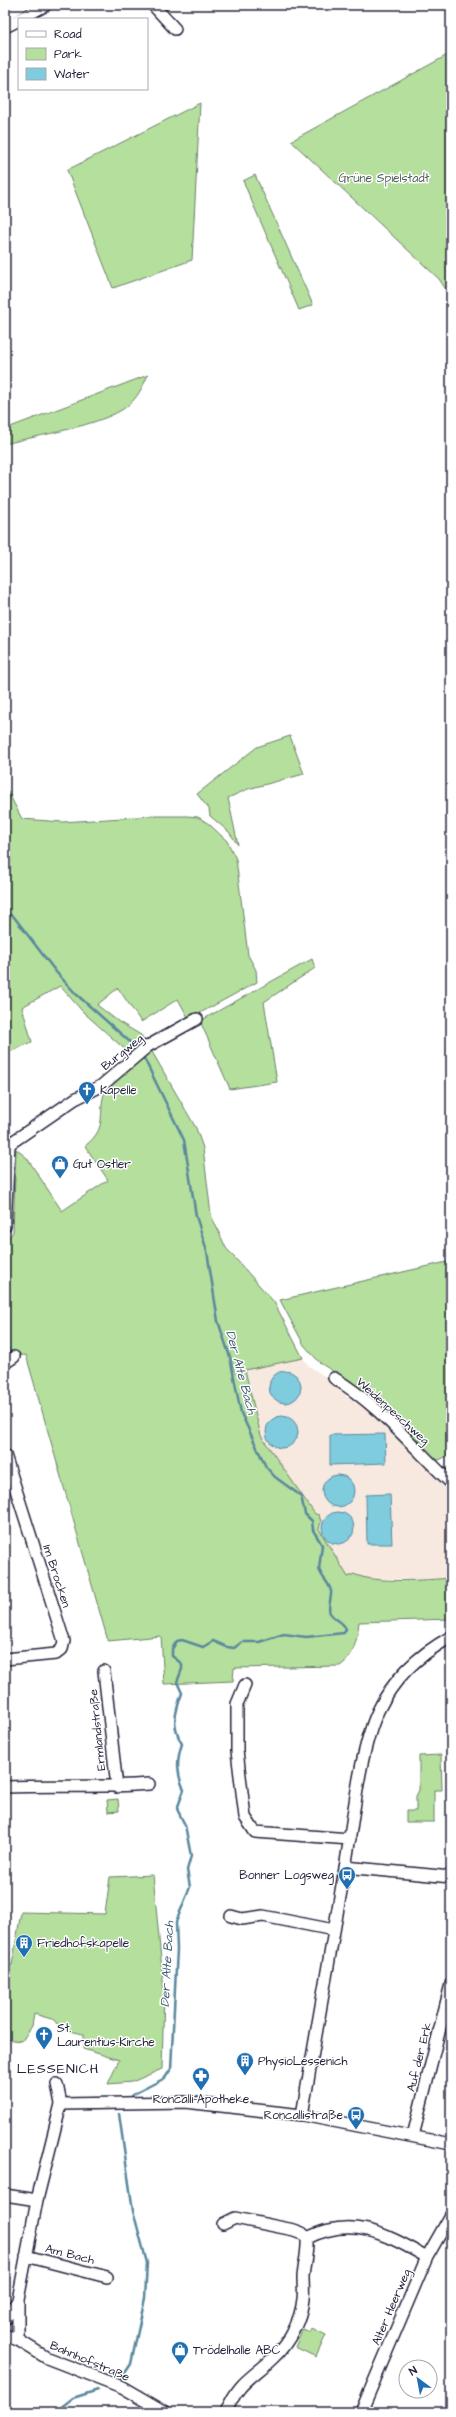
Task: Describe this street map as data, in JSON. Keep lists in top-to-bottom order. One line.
{"streets":{"street":["Burgweg","Weidenpeschweg","Im Brocken","Ermlandstraße","Auf der Erk","Am Bach","Alter Heerweg","Bahnhofstraße"]},"districts":["LESSENICH"],"water":["Der Alte Bach"],"parks":["Grüne Spielstadt"],"places":{"church":["Kapelle","St. Laurentius-Kirche"],"shop":["Gut Ostler","Trödelhalle ABC"],"bus stop":["Bonner Logsweg","Roncallistraße"],"building":["Friedhofskapelle","PhysioLessenich"],"pharmacy":["Roncalli-Apotheke"]},"legend":["Road","Park","Water"],"north":"top left"}
